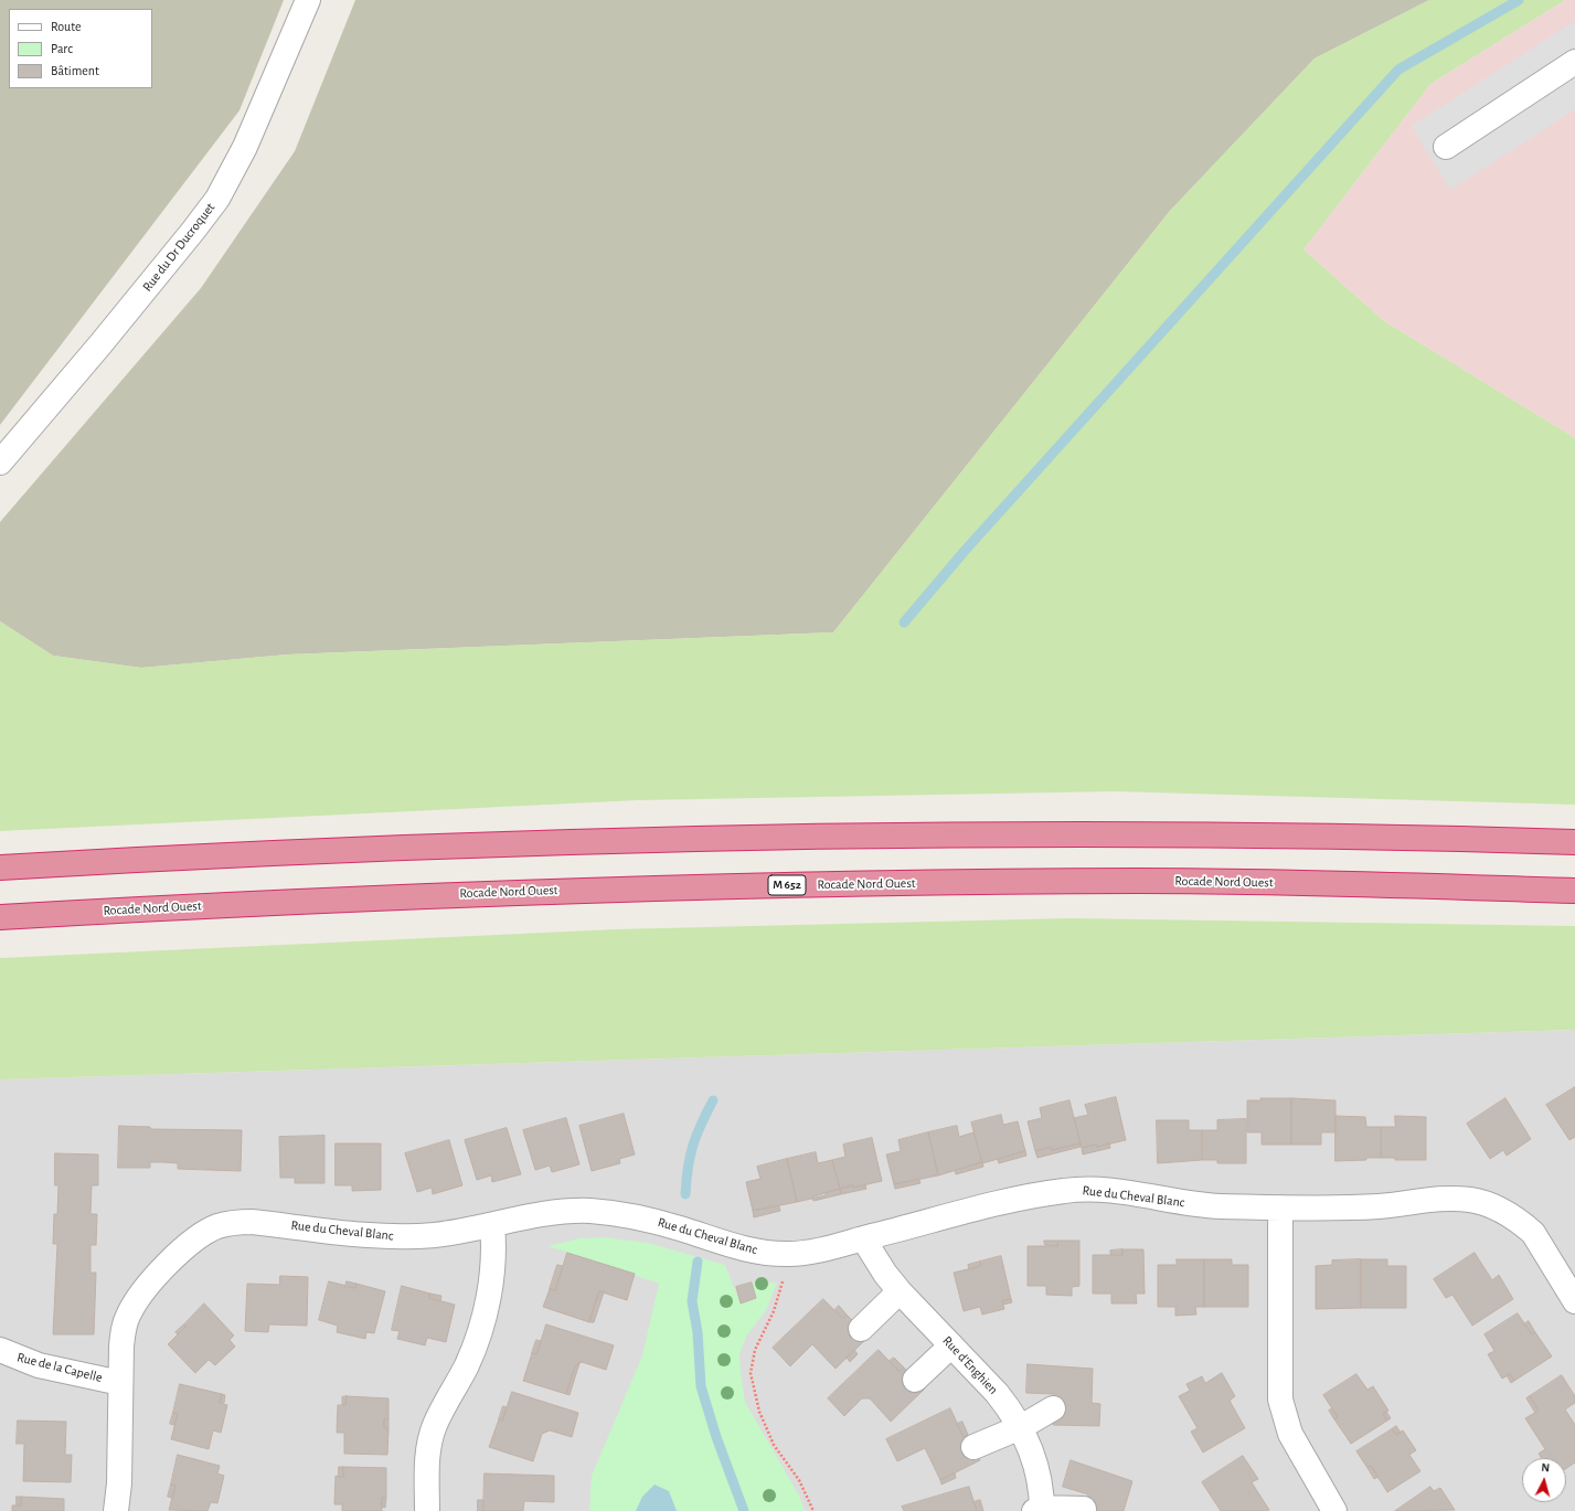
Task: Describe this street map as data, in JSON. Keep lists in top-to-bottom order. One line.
{"streets":{"highway":["Rocade Nord Ouest","M 652"],"street":["Rue du Dr Ducroquet","Rue du Cheval Blanc","Rue d'Enghien","Rue de la Capelle"]},"crossings":[["Rue du Cheval Blanc","Rue d'Enghien"],["Rue du Cheval Blanc","Rue de la Capelle"]],"legend":["Route","Parc","Bâtiment"],"north":"top"}
